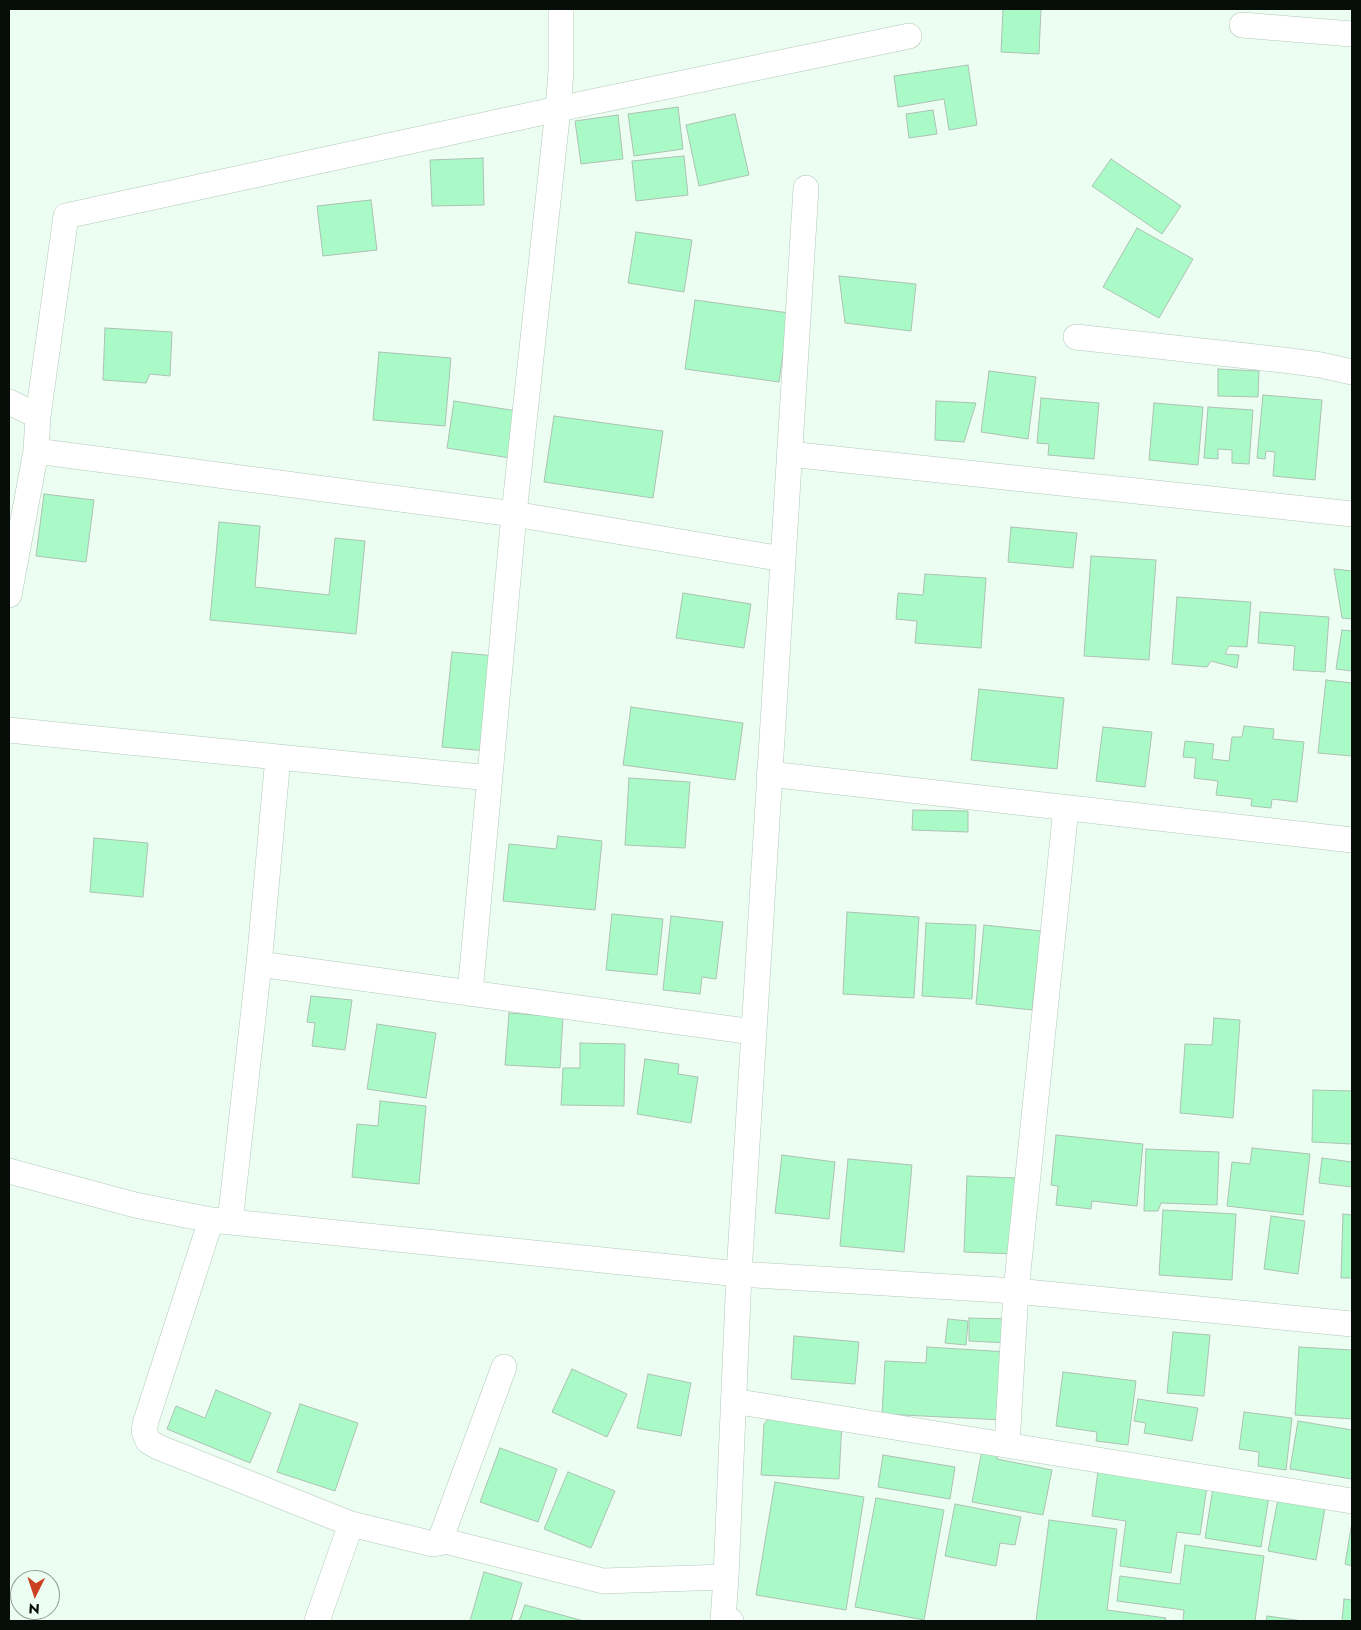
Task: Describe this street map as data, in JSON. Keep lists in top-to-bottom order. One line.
{"north":"bottom"}
